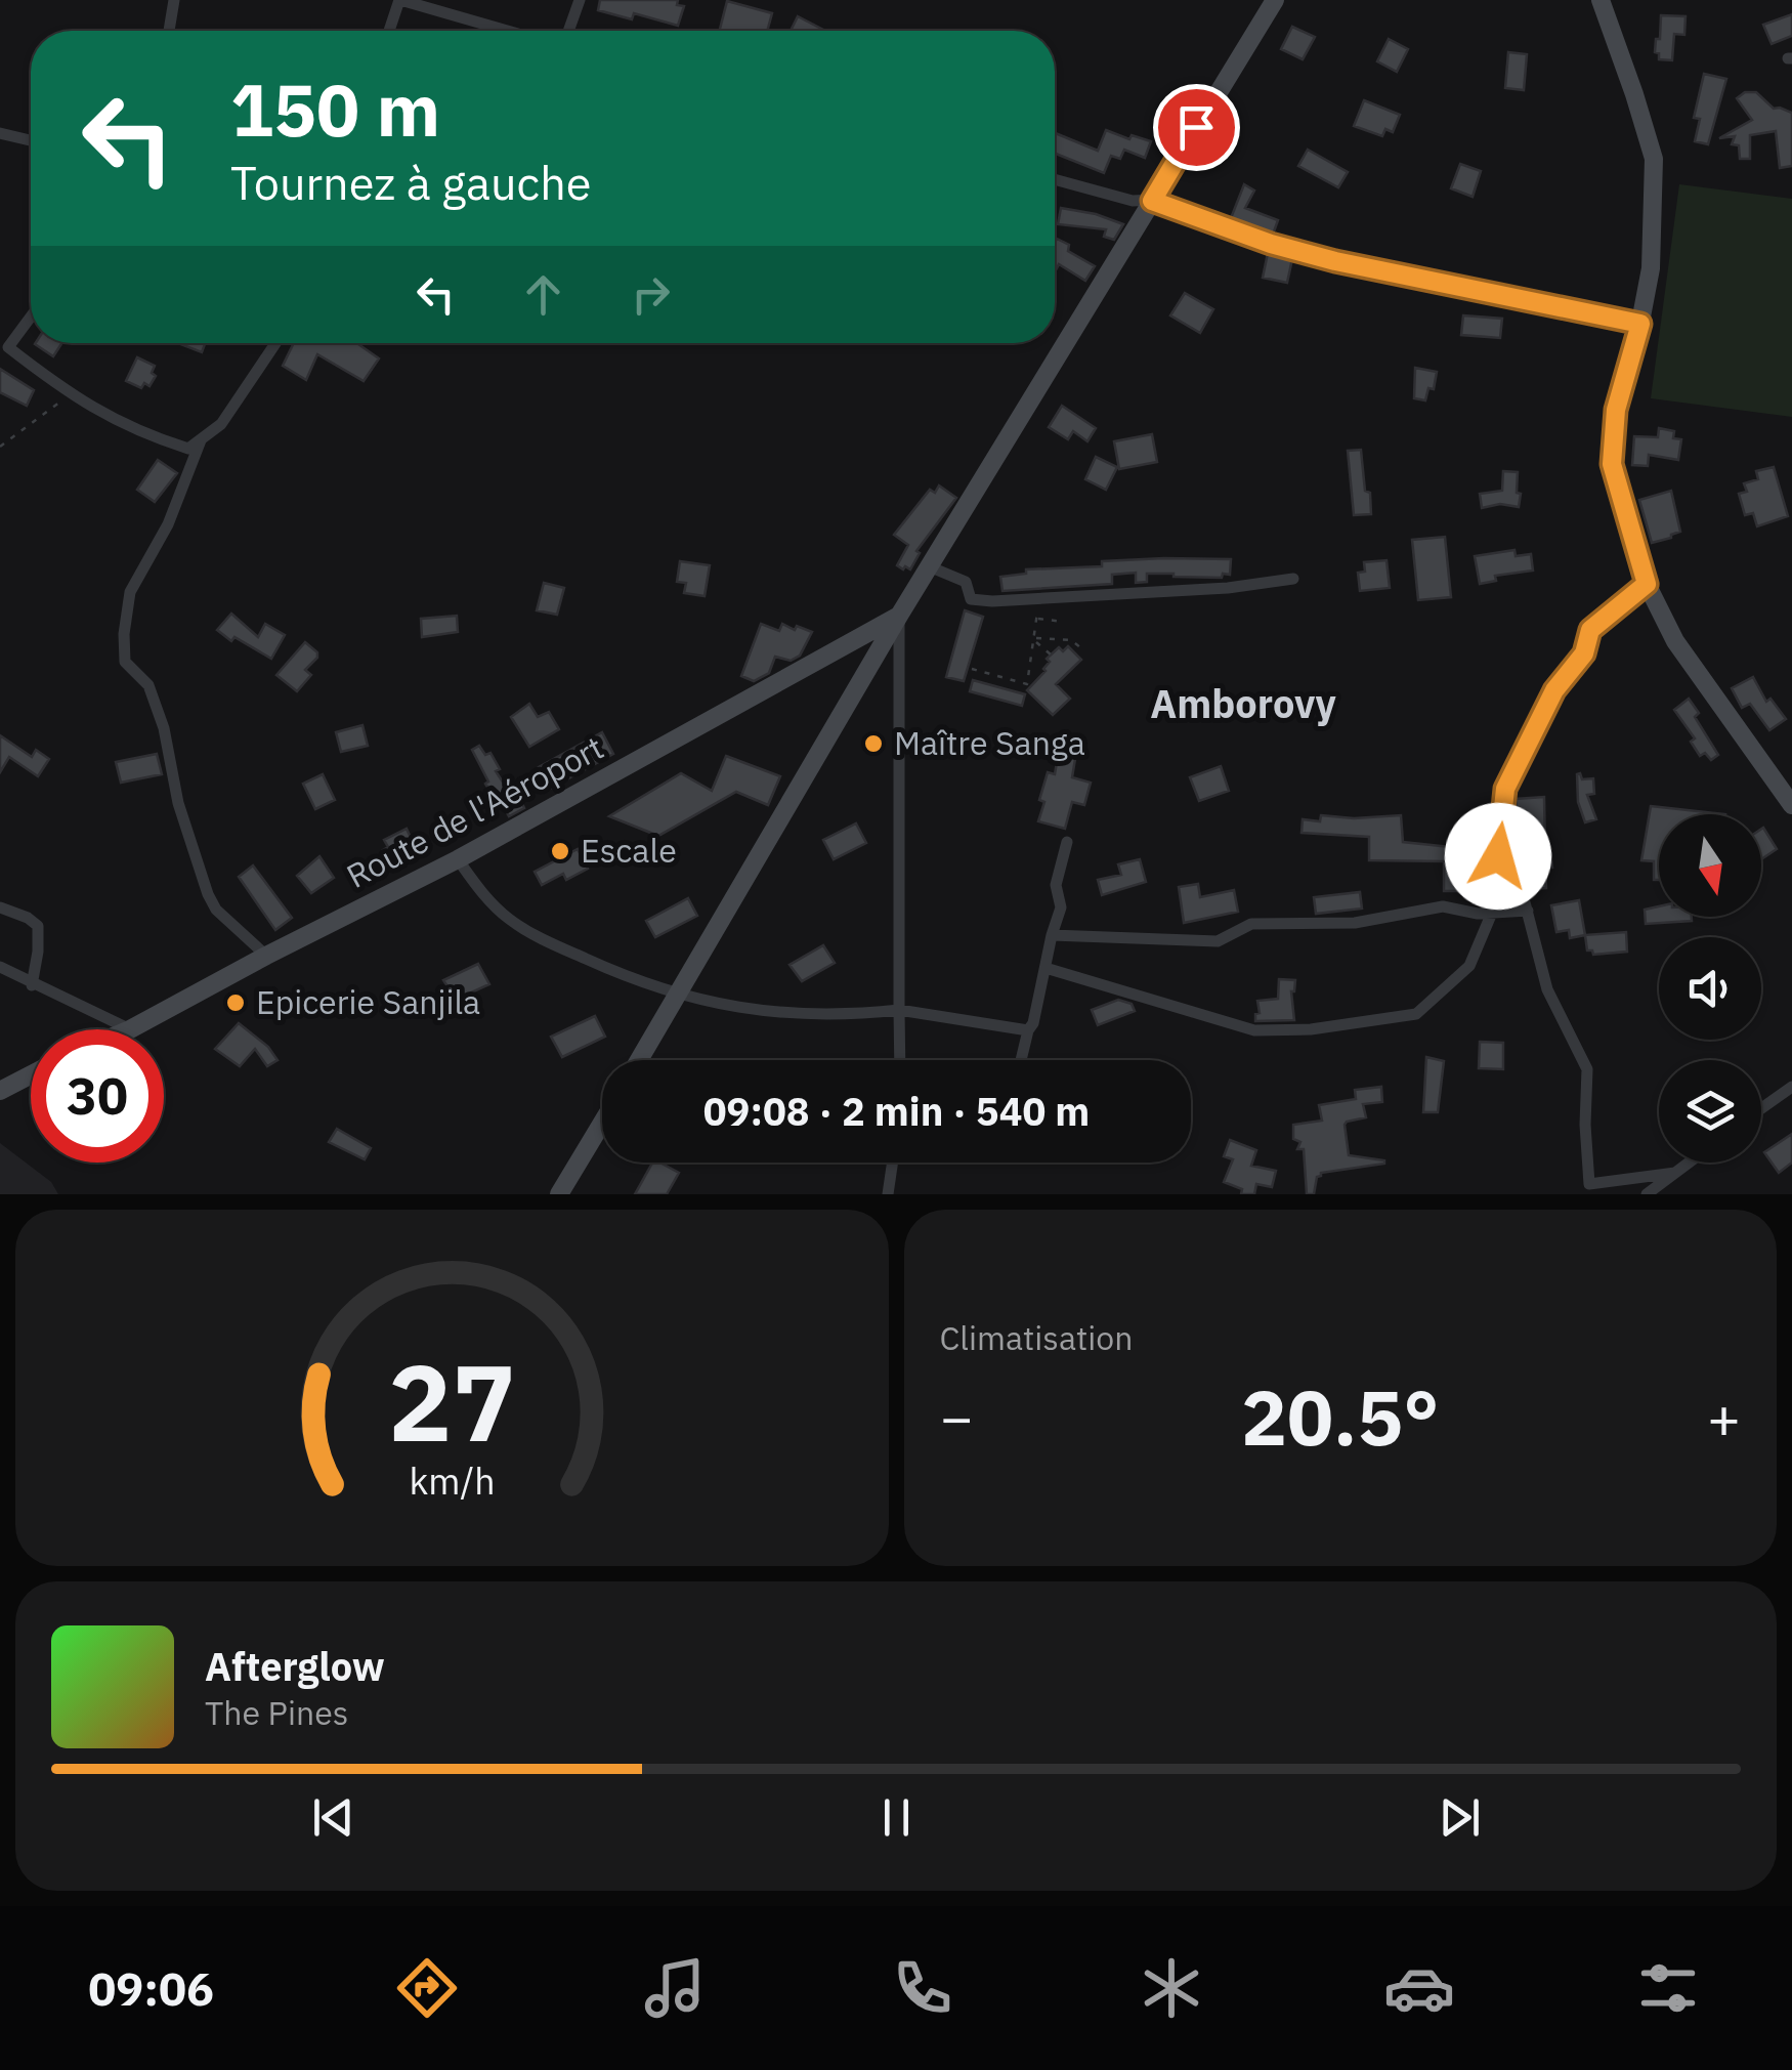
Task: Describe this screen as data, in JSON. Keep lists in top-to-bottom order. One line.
{"streets":{"main road":["Route de l'Aéroport"]},"districts":["Amborovy"],"places":["Maître Sanga","Escale","Epicerie Sanjila"],"north":"bottom","page":{"turn":["150 m","Tournez à gauche"],"limit":"30","trip":"09:08 · 2 min · 540 m","tile":"Climatisation","heat":["−","20.5°","+"],"song":["Afterglow","The Pines"],"tabs":"09:06","gauge":["27","km/h"]}}
